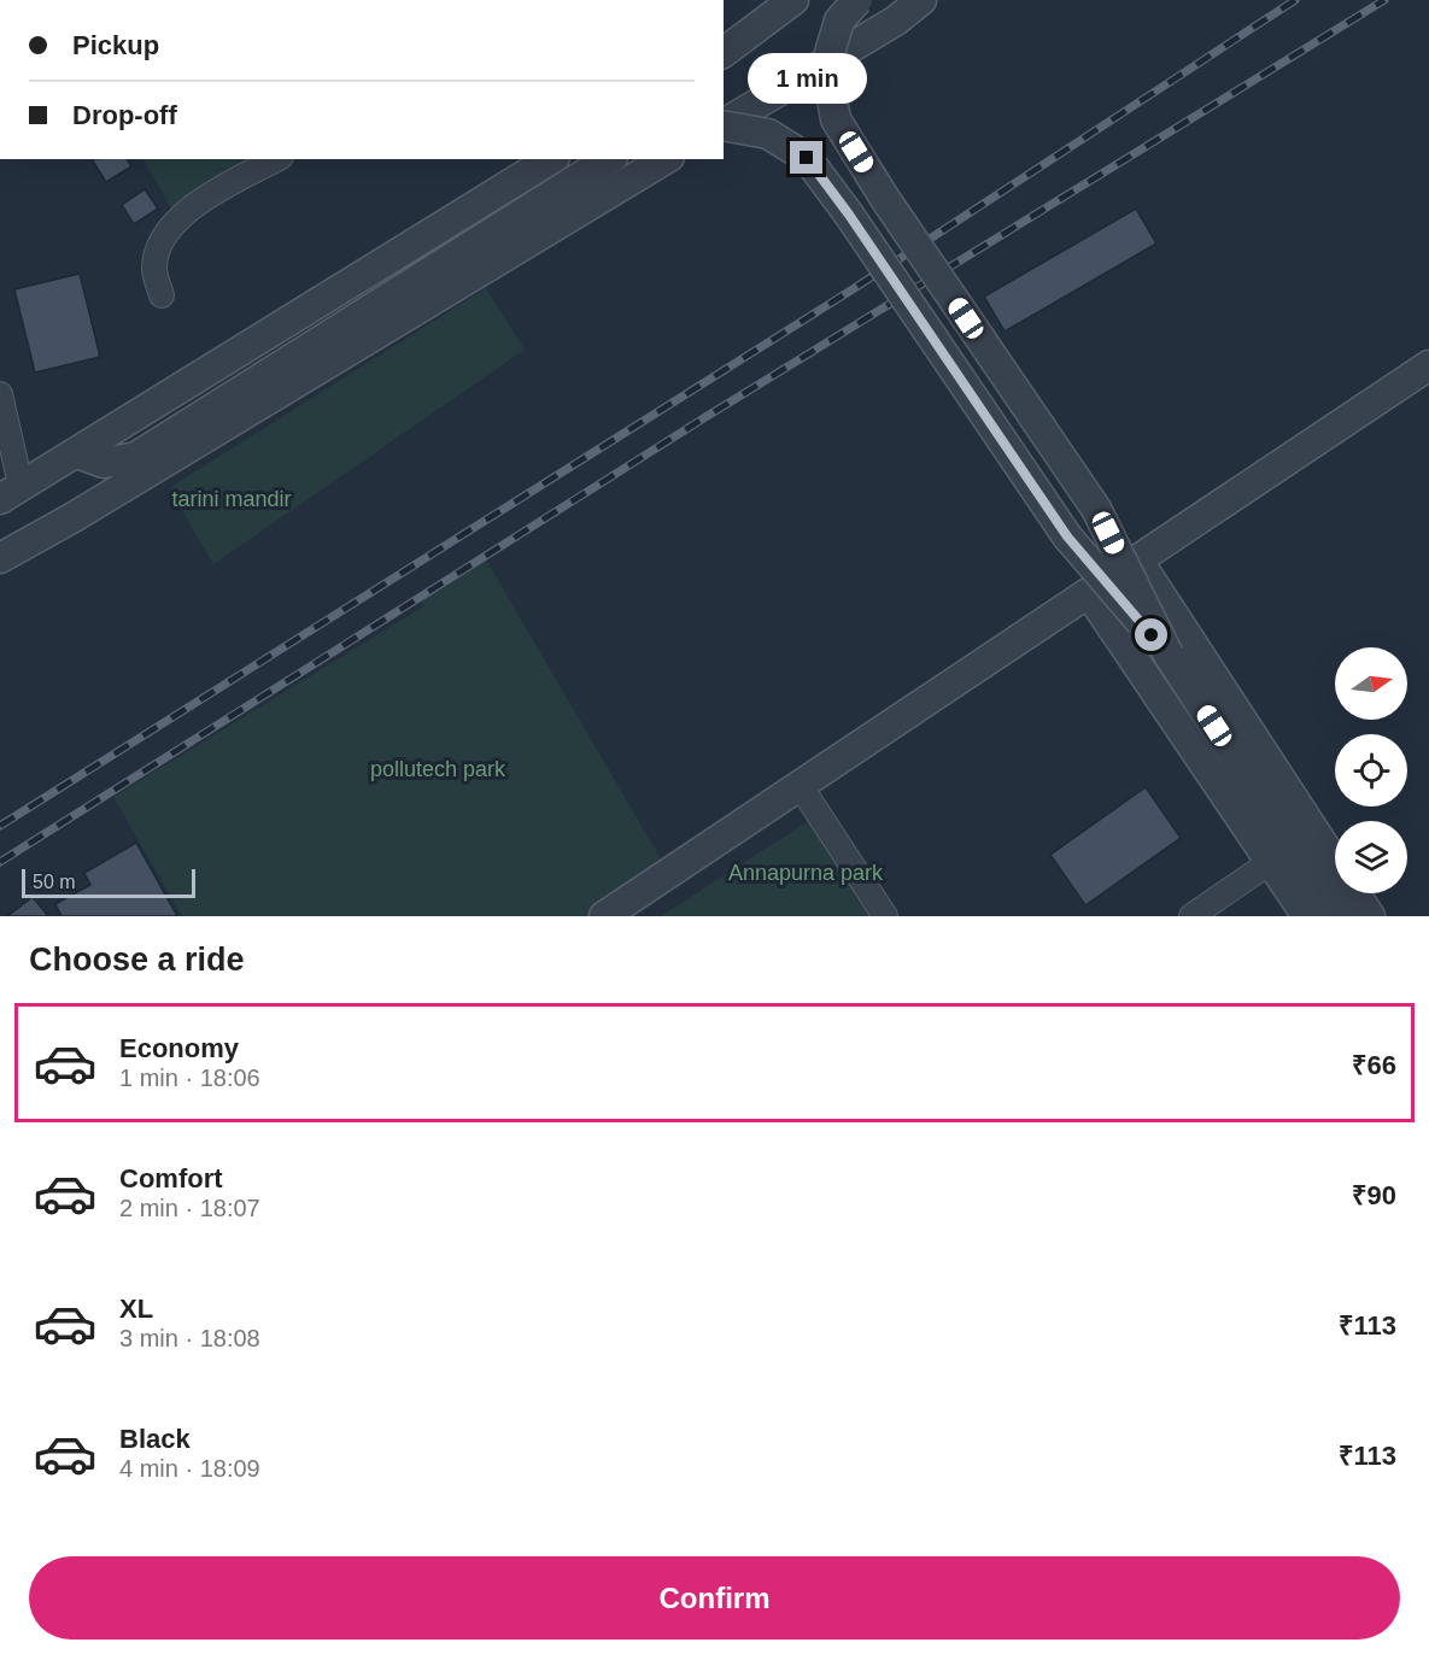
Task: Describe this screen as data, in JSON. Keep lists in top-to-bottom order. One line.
{"parks":["tarini mandir","pollutech park","Annapurna park"],"scale_bar":"50 m","north":"right","page":{"banner":["Pickup","Drop-off"],"bubble":"1 min","scale":"50 m","heading":"Choose a ride","list":[{"name":"Economy","note":"1 min · 18:06","value":"₹66"},{"name":"Comfort","note":"2 min · 18:07","value":"₹90"},{"name":"XL","note":"3 min · 18:08","value":"₹113"},{"name":"Black","note":"4 min · 18:09","value":"₹113"}],"buttons":"Confirm"}}
